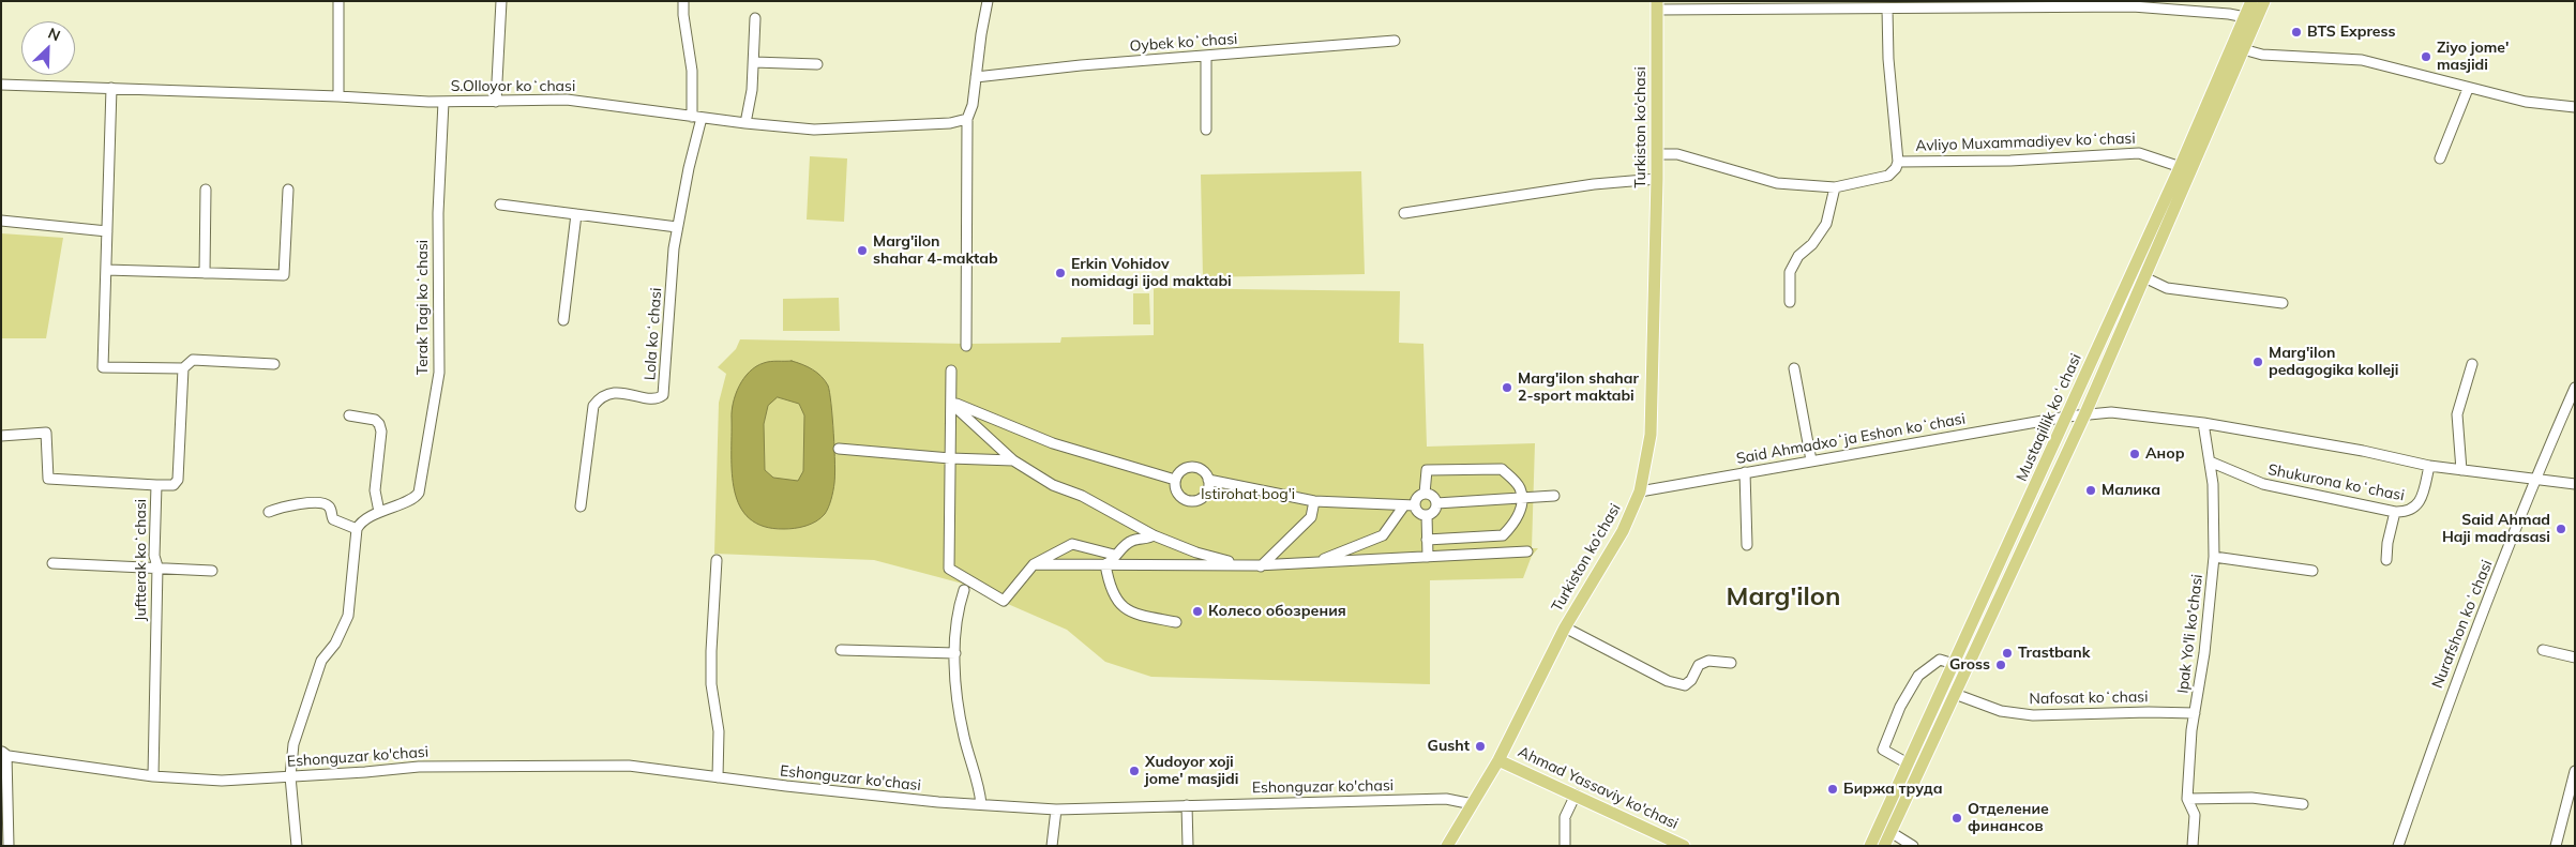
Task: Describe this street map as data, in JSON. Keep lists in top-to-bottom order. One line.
{"streets":{"main road":["Turkiston ko’chasi","Mustaqillik koʻchasi","Ahmad Yassaviy ko'chasi"],"street":["Oybek koʻchasi","S.Olloyor koʻchasi","Avliyo Muxammadiyev koʻchasi","Terak Tagi koʻchasi","Lola koʻchasi","Said Ahmadxoʻja Eshon koʻchasi","Shukurona koʻchasi","Juftterak koʻchasi","Nurafshon koʻchasi","Ipak Yo'li ko'chasi","Nafosat koʻchasi","Eshonguzar ko'chasi"]},"crossings":[["S.Olloyor koʻchasi","Terak Tagi koʻchasi"],["S.Olloyor koʻchasi","Lola koʻchasi"],["Turkiston ko’chasi","Avliyo Muxammadiyev koʻchasi"],["Turkiston ko’chasi","Said Ahmadxoʻja Eshon koʻchasi"],["Turkiston ko’chasi","Eshonguzar ko'chasi"],["Turkiston ko’chasi","Ahmad Yassaviy ko'chasi"],["Avliyo Muxammadiyev koʻchasi","Mustaqillik koʻchasi"],["Mustaqillik koʻchasi","Said Ahmadxoʻja Eshon koʻchasi"],["Mustaqillik koʻchasi","Nafosat koʻchasi"],["Said Ahmadxoʻja Eshon koʻchasi","Shukurona koʻchasi"],["Said Ahmadxoʻja Eshon koʻchasi","Nurafshon koʻchasi"],["Said Ahmadxoʻja Eshon koʻchasi","Ipak Yo'li ko'chasi"],["Shukurona koʻchasi","Ipak Yo'li ko'chasi"],["Juftterak koʻchasi","Eshonguzar ko'chasi"],["Ipak Yo'li ko'chasi","Nafosat koʻchasi"]],"districts":["Marg'ilon"],"parks":["Istirohat bog'i"],"places":["BTS Express","Ziyo jome' masjidi","Marg'ilon shahar 4-maktab","Erkin Vohidov nomidagi ijod maktabi","Marg'ilon pedagogika kolleji","Marg'ilon shahar 2-sport maktabi","Анор","Малика","Said Ahmad Haji madrasasi","Колесо обозрения","Trastbank","Gross","Gusht","Xudoyor xoji jome' masjidi","Биржа труда","Отделение финансов"],"north":"top right"}
